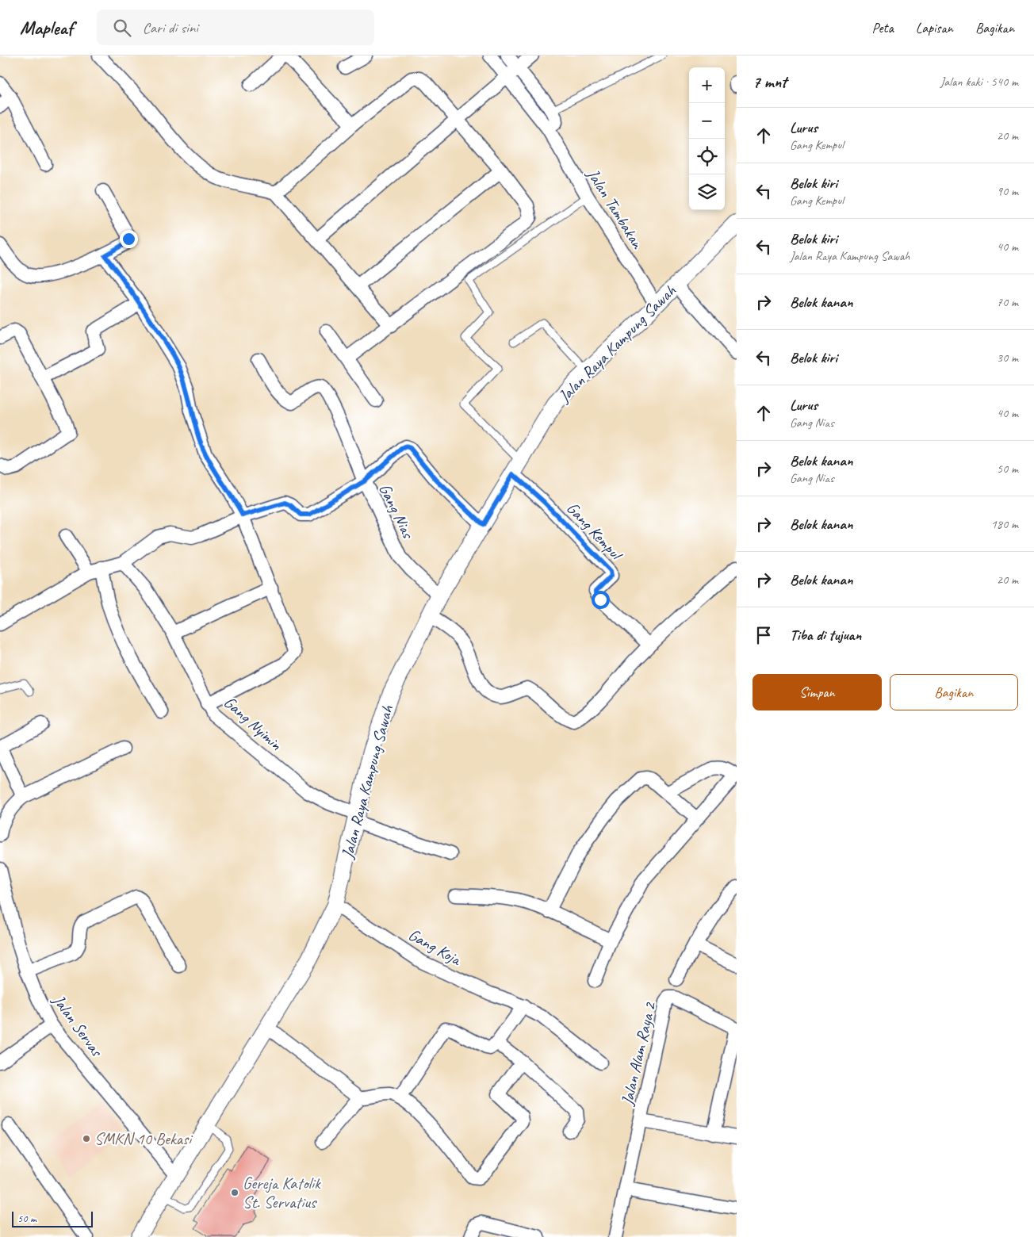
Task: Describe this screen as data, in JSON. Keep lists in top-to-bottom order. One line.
{"streets":{"street":["Jalan Tambakan","Jalan Raya Kampung Sawah","Gang Nias","Gang Kempul","Gang Nyimin","Gang Koja","Jalan Servas","Jalan Alam Raya 2"]},"crossings":[["Jalan Tambakan","Jalan Raya Kampung Sawah"],["Jalan Raya Kampung Sawah","Gang Nias"],["Jalan Raya Kampung Sawah","Gang Kempul"],["Jalan Raya Kampung Sawah","Gang Nyimin"],["Jalan Raya Kampung Sawah","Gang Koja"],["Jalan Raya Kampung Sawah","Jalan Servas"],["Gang Nias","Gang Nyimin"]],"places":["SMKN 10 Bekasi","Gereja Katolik St. Servatius"],"scale_bar":"50 m","page":{"header":"Mapleaf","search":"Cari di sini","nav":["Peta","Lapisan","Bagikan"],"heading":["7 mnt","Jalan kaki · 540 m"],"map_buttons":["+","−"],"list":[["Lurus","Gang Kempul","20 m"],["Belok kiri","Gang Kempul","90 m"],["Belok kiri","Jalan Raya Kampung Sawah","40 m"],["Belok kanan","70 m"],["Belok kiri","30 m"],["Lurus","Gang Nias","40 m"],["Belok kanan","Gang Nias","50 m"],["Belok kanan","180 m"],["Belok kanan","20 m"],"Tiba di tujuan"],"buttons":["Simpan","Bagikan"],"scale":"50 m"}}
